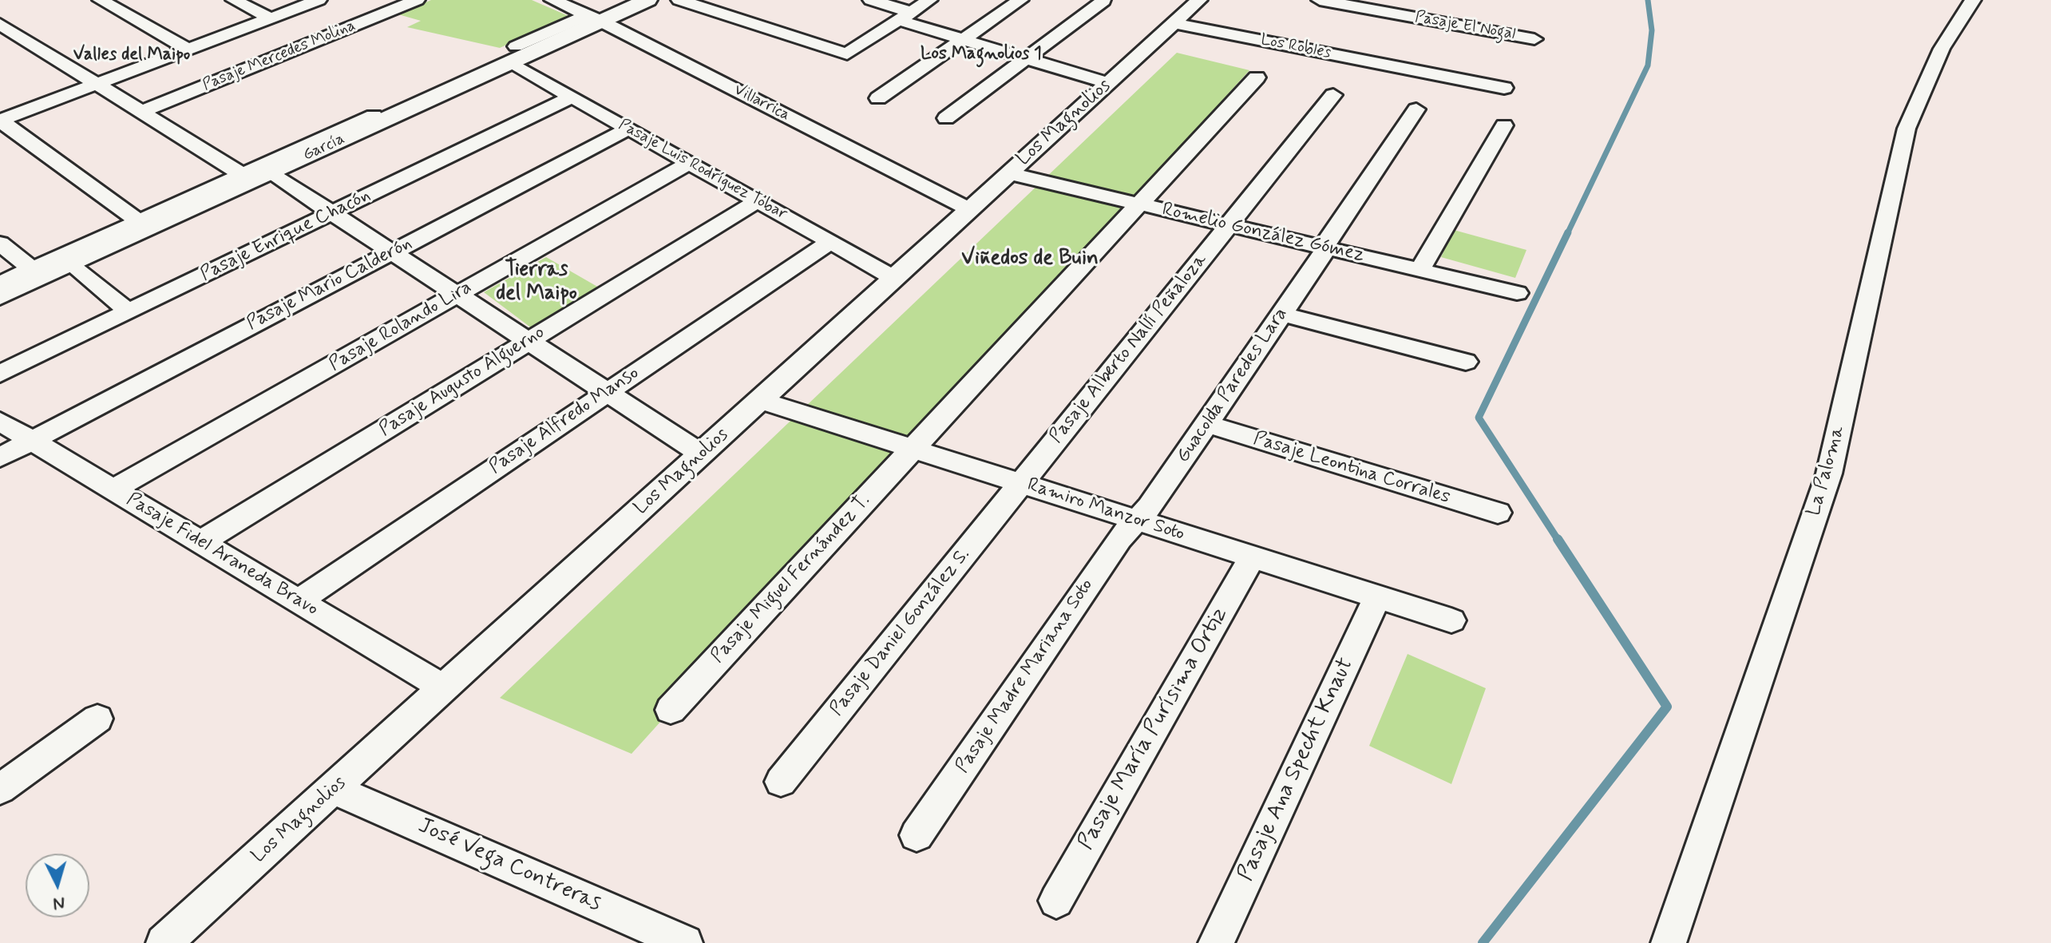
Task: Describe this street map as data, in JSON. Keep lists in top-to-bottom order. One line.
{"streets":{"street":["Pasaje El Nogal","Los Robles","Pasaje Mercedes Molina","Villarrica","Los Magnolios","García","Pasaje Luis Rodríguez Tobar","Romelio González Gómez","Pasaje Enrique Chacón","Pasaje Mario Calderón","Pasaje Rolando Lira","Pasaje Alberto Nallí Peñaloza","Pasaje Augusto Alguerno","Guacolda Paredes Lara","Pasaje Alfredo Manso","Pasaje Leontina Corrales","La Paloma","Ramiro Manzor Soto","Pasaje Fidel Araneda Bravo","Pasaje Miguel Fernández T.","Pasaje Daniel González S.","Pasaje Madre Mariana Soto","Pasaje María Purísima Ortiz","Pasaje Ana Specht Knaut","José Vega Contreras"]},"crossings":[["Los Robles","Los Magnolios"],["Villarrica","Los Magnolios"],["Villarrica","García"],["Los Magnolios","Pasaje Luis Rodríguez Tobar"],["Los Magnolios","Romelio González Gómez"],["Los Magnolios","Ramiro Manzor Soto"],["Los Magnolios","Pasaje Fidel Araneda Bravo"],["Los Magnolios","José Vega Contreras"],["García","Pasaje Luis Rodríguez Tobar"],["Pasaje Luis Rodríguez Tobar","Pasaje Enrique Chacón"],["Pasaje Luis Rodríguez Tobar","Pasaje Mario Calderón"],["Pasaje Luis Rodríguez Tobar","Pasaje Rolando Lira"],["Pasaje Luis Rodríguez Tobar","Pasaje Augusto Alguerno"],["Pasaje Luis Rodríguez Tobar","Pasaje Alfredo Manso"],["Romelio González Gómez","Pasaje Alberto Nallí Peñaloza"],["Romelio González Gómez","Guacolda Paredes Lara"],["Romelio González Gómez","Pasaje Miguel Fernández T."],["Pasaje Mario Calderón","Pasaje Fidel Araneda Bravo"],["Pasaje Rolando Lira","Pasaje Fidel Araneda Bravo"],["Pasaje Alberto Nallí Peñaloza","Ramiro Manzor Soto"],["Pasaje Alberto Nallí Peñaloza","Pasaje Daniel González S."],["Pasaje Augusto Alguerno","Pasaje Fidel Araneda Bravo"],["Guacolda Paredes Lara","Pasaje Leontina Corrales"],["Guacolda Paredes Lara","Ramiro Manzor Soto"],["Guacolda Paredes Lara","Pasaje Madre Mariana Soto"],["Pasaje Alfredo Manso","Pasaje Fidel Araneda Bravo"],["Ramiro Manzor Soto","Pasaje Miguel Fernández T."],["Ramiro Manzor Soto","Pasaje Daniel González S."],["Ramiro Manzor Soto","Pasaje Madre Mariana Soto"],["Ramiro Manzor Soto","Pasaje María Purísima Ortiz"],["Ramiro Manzor Soto","Pasaje Ana Specht Knaut"]],"districts":["Los Magnolios 1","Valles del Maipo","Viñedos de Buin","Tierras del Maipo"],"north":"bottom"}
